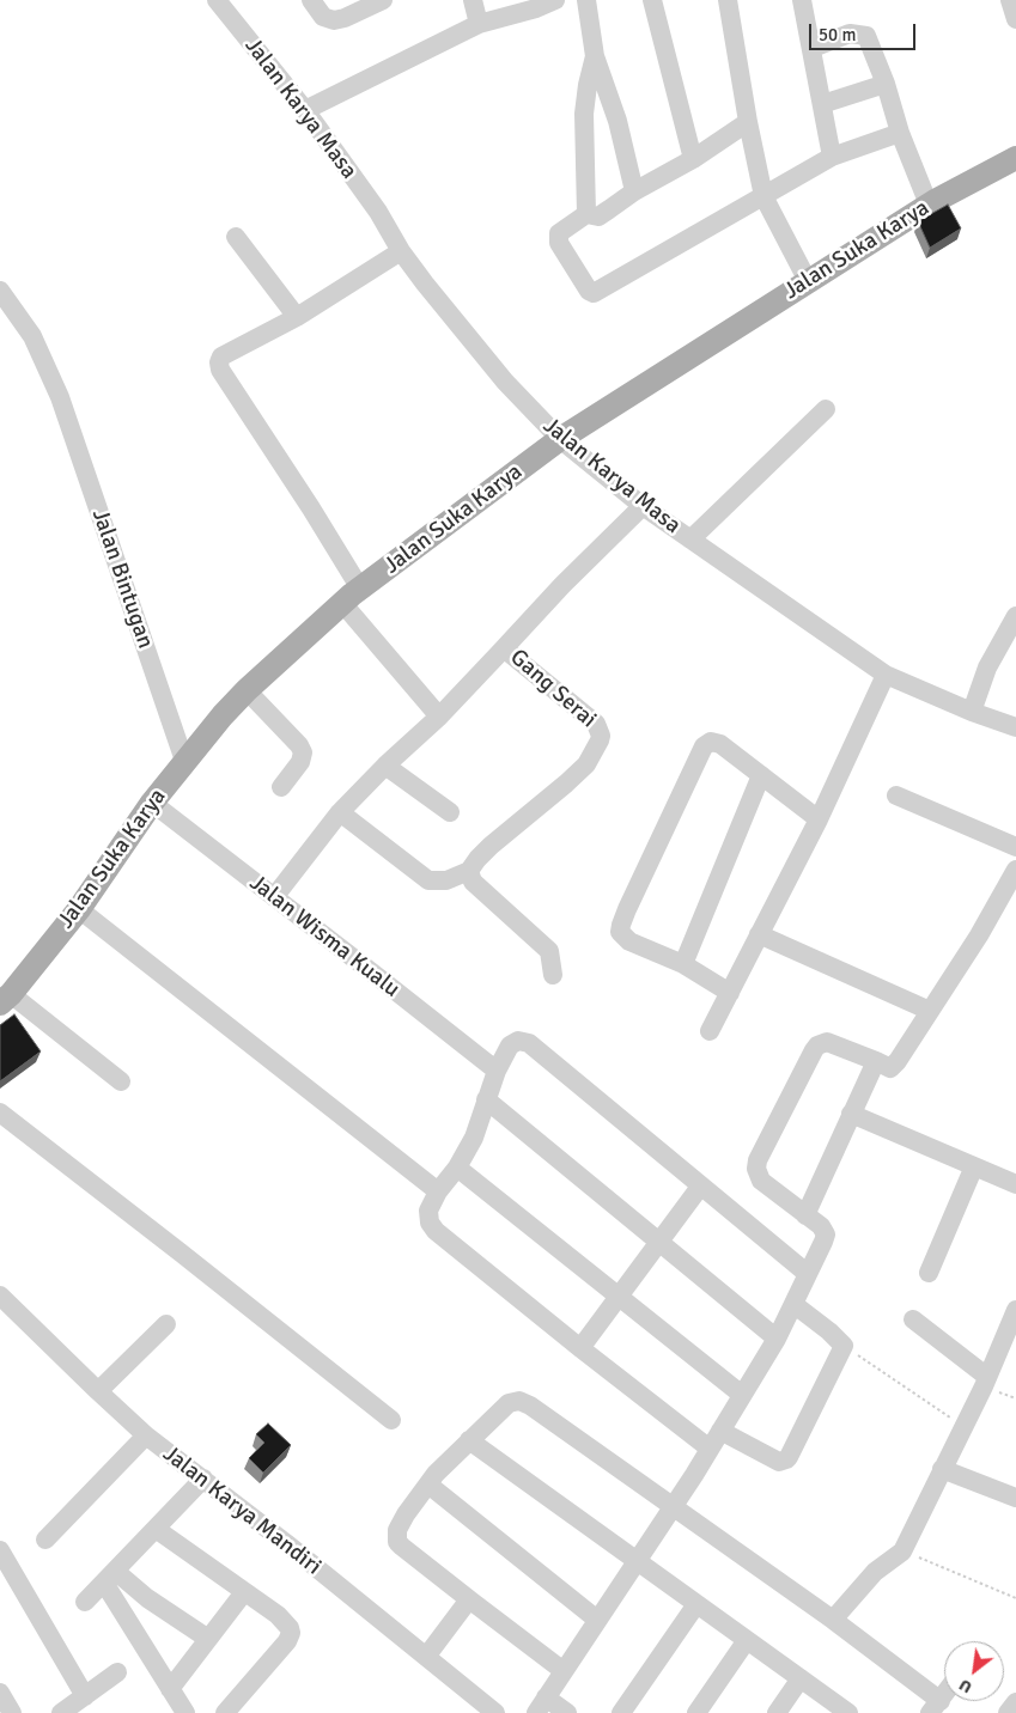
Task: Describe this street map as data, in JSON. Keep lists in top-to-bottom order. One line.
{"streets":{"main road":["Jalan Suka Karya"],"street":["Jalan Karya Masa","Jalan Bintugan","Gang Serai","Jalan Wisma Kualu","Jalan Karya Mandiri"]},"crossings":[["Jalan Karya Masa","Jalan Suka Karya"],["Jalan Karya Masa","Gang Serai"],["Jalan Suka Karya","Jalan Bintugan"],["Jalan Suka Karya","Jalan Wisma Kualu"]],"scale_bar":"50 m","north":"bottom left"}
